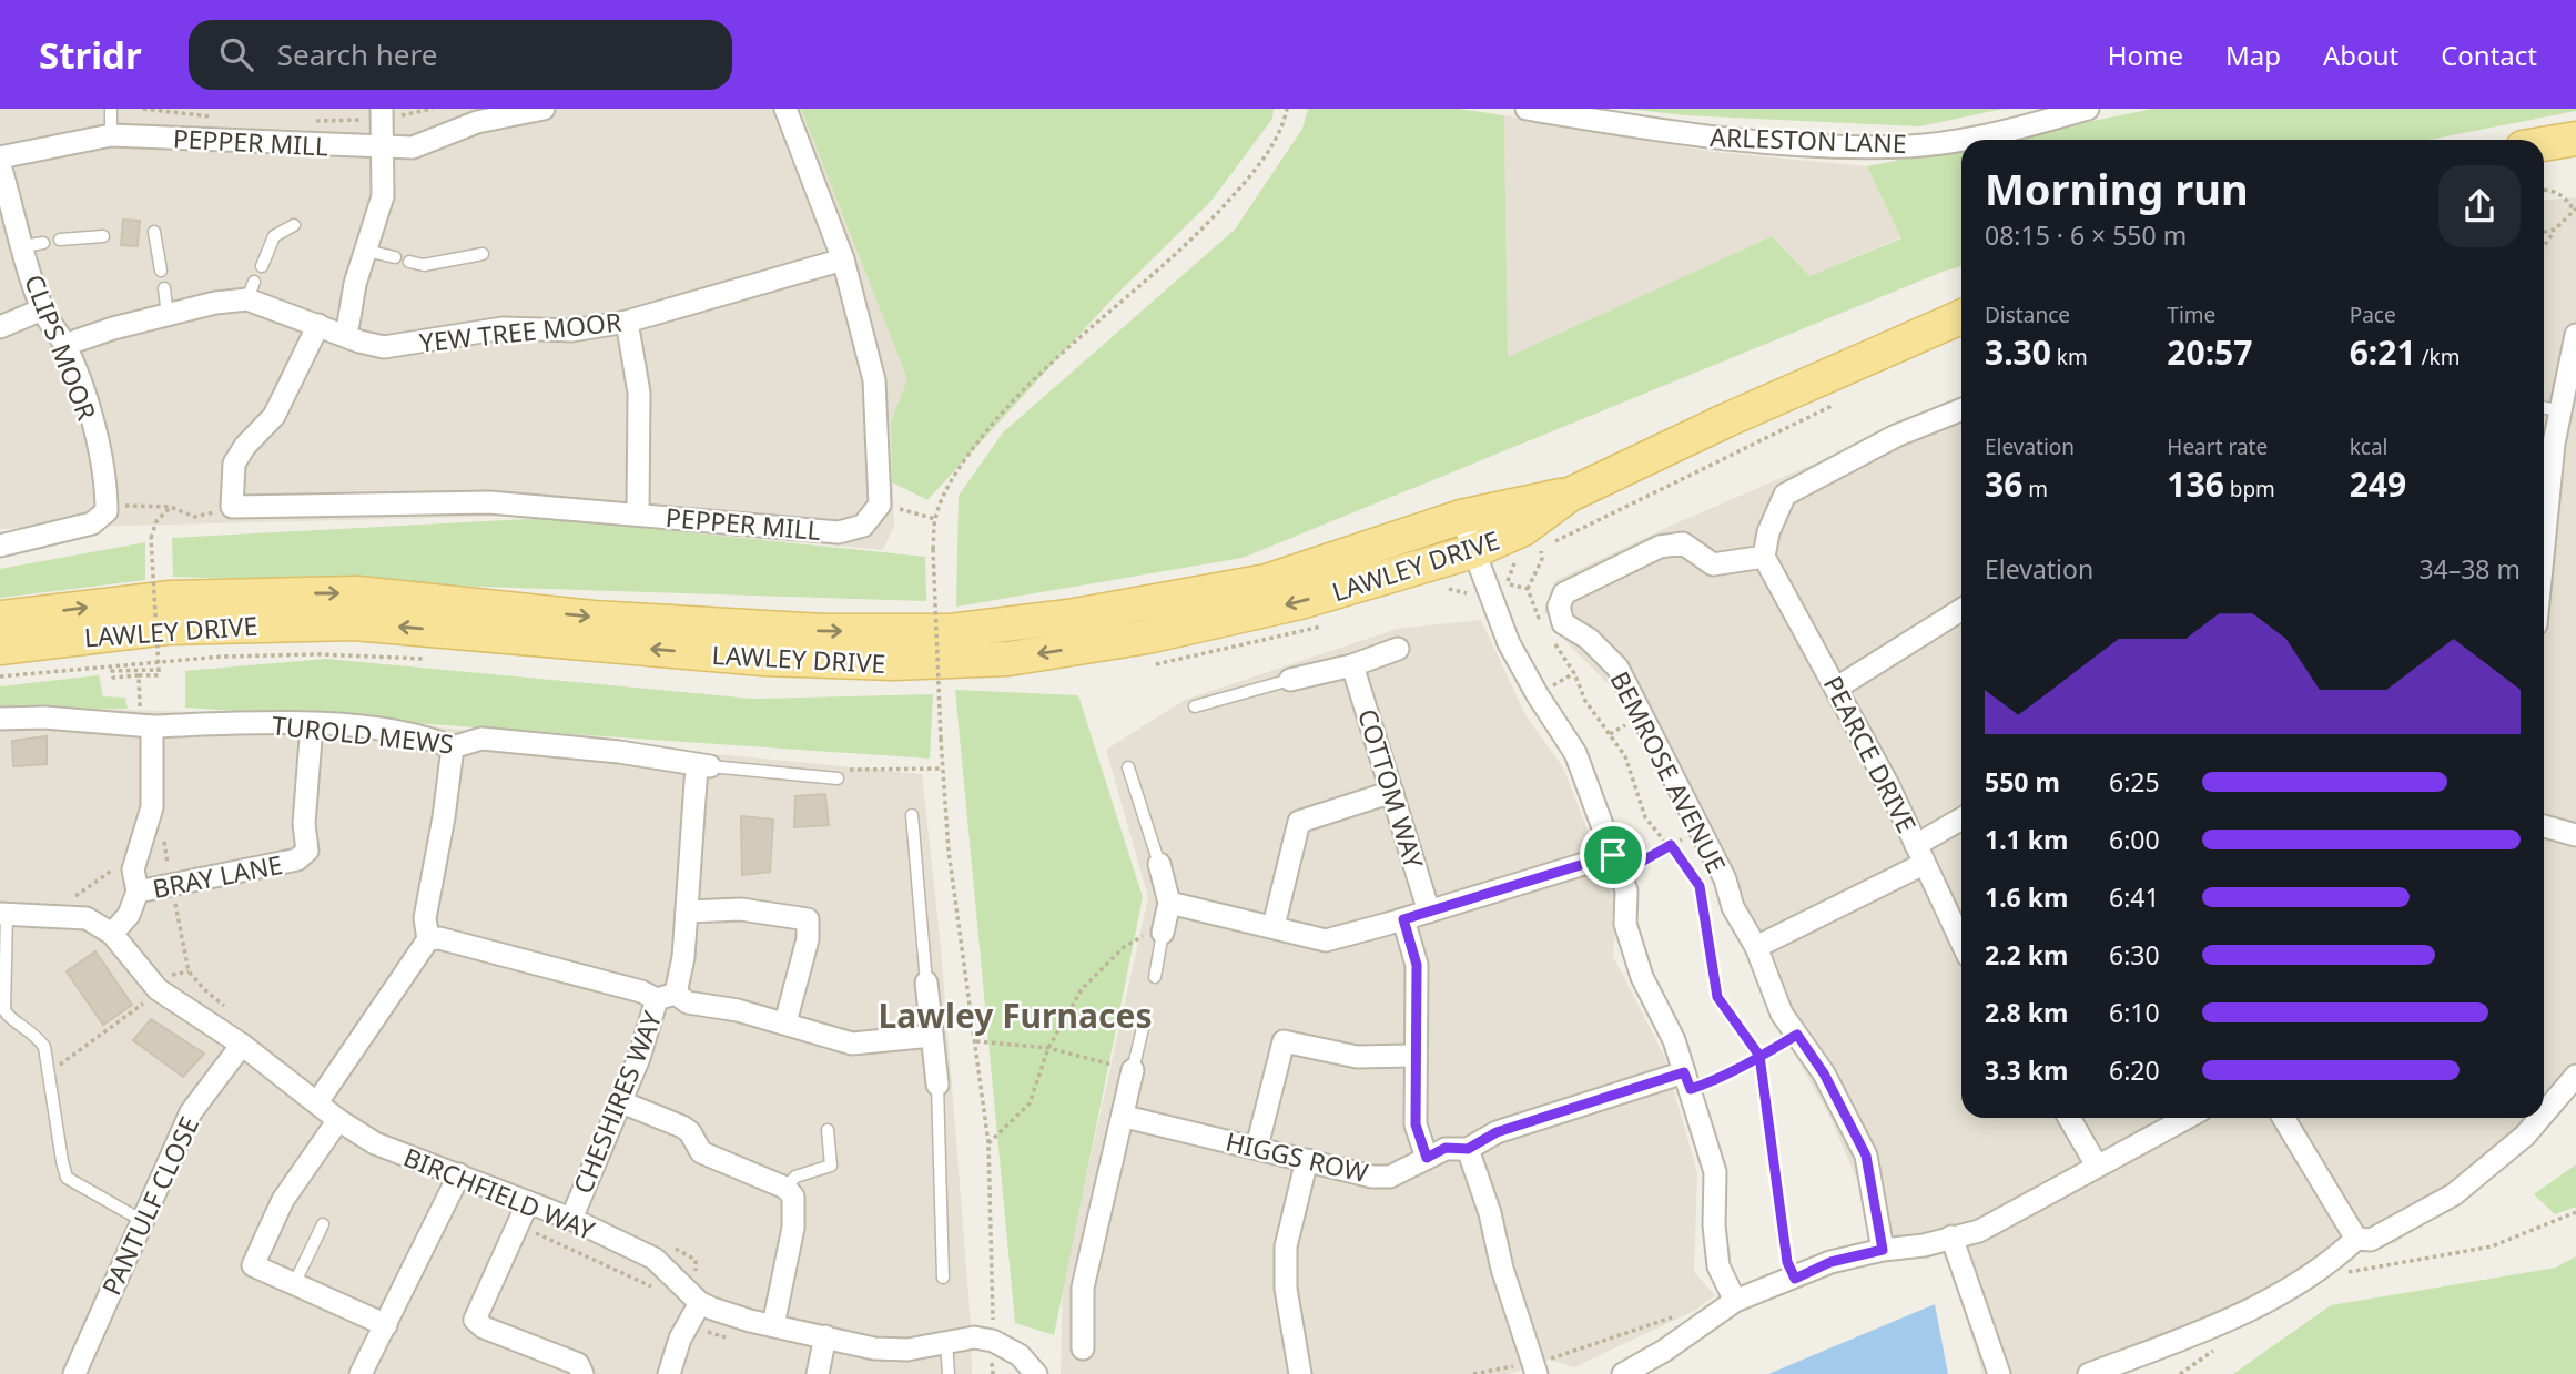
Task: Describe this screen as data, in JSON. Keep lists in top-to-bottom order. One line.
{"streets":{"main road":["LAWLEY DRIVE"],"street":["ARLESTON LANE","PEPPER MILL","YEW TREE MOOR","CLIPS MOOR","TUROLD MEWS","PEARCE DRIVE","BEMROSE AVENUE","COTTOM WAY","BRAY LANE","CHESHIRES WAY","HIGGS ROW","BIRCHFIELD WAY","PANTULF CLOSE"]},"crossings":[["YEW TREE MOOR","CLIPS MOOR"],["TUROLD MEWS","BRAY LANE"],["TUROLD MEWS","CHESHIRES WAY"],["PEARCE DRIVE","BEMROSE AVENUE"],["CHESHIRES WAY","BIRCHFIELD WAY"],["BIRCHFIELD WAY","PANTULF CLOSE"]],"districts":["Lawley Furnaces"],"page":{"header":"Stridr","search":"Search here","nav":["Home","Map","About","Contact"],"heading":["Morning run","08:15 · 6 × 550 m"],"stats":[["Distance","3.30 km"],["Time","20:57"],["Pace","6:21 /km"],["Elevation","36 m"],["Heart rate","136 bpm"],["kcal","249"]],"chart":["Elevation","34–38 m"],"list":[{"name":"550 m","note":"6:25"},{"name":"1.1 km","note":"6:00"},{"name":"1.6 km","note":"6:41"},{"name":"2.2 km","note":"6:30"},{"name":"2.8 km","note":"6:10"},{"name":"3.3 km","note":"6:20"}]}}
